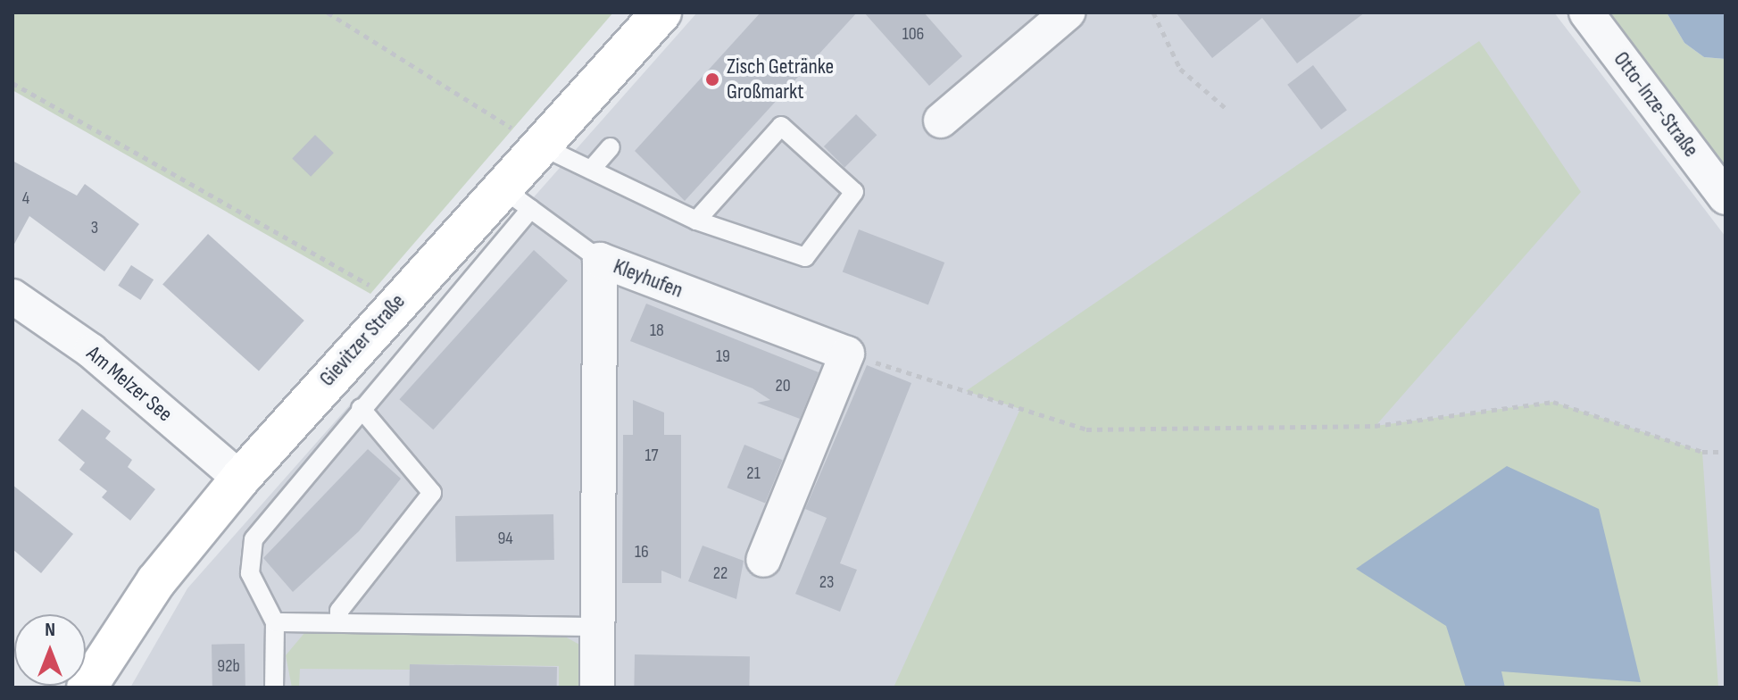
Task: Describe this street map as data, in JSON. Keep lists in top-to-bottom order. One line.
{"streets":{"main road":["Gievitzer Straße"],"street":["Otto-Inze-Straße","Kleyhufen","Am Melzer See"]},"crossings":[["Gievitzer Straße","Am Melzer See"]],"places":["Zisch Getränke Großmarkt"],"house_numbers":["106","4","3","18","19","20","17","21","94","16","22","23","92b"],"north":"top"}
